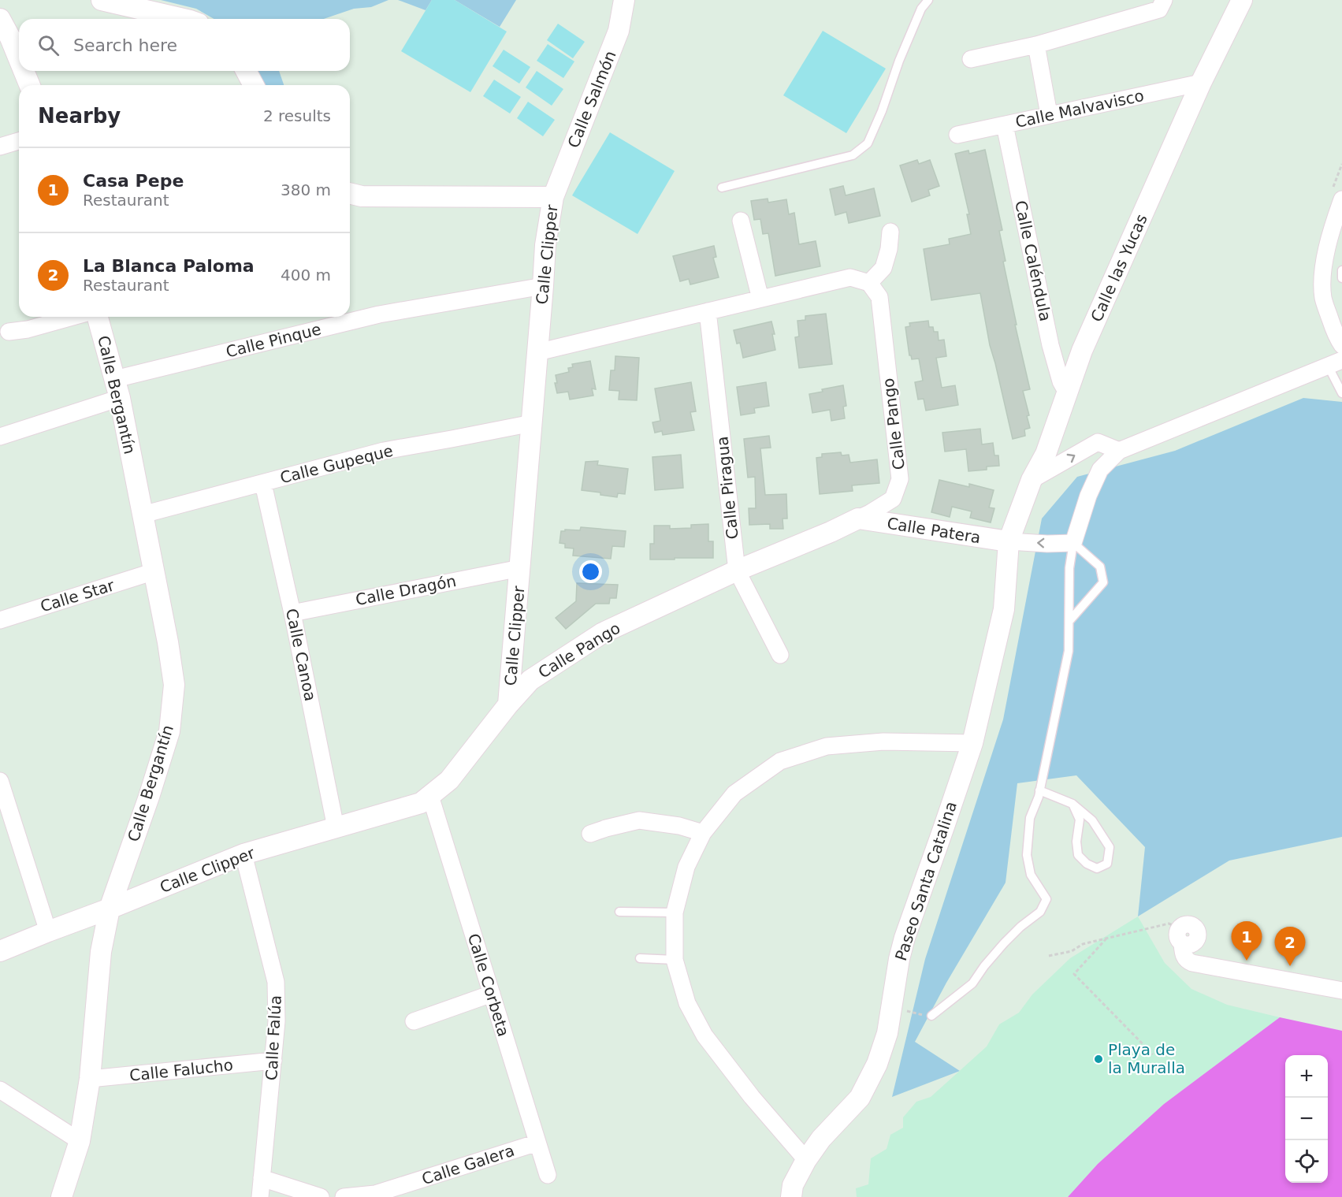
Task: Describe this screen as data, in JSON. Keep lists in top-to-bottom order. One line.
{"streets":{"street":["Calle Salmón","Calle Malvavisco","Calle Clipper","Calle Caléndula","Calle las Yucas","Calle Pinque","Calle Bergantín","Calle Pango","Calle Gupeque","Calle Piragua","Calle Patera","Calle Dragón","Calle Star","Calle Canoa","Paseo Santa Catalina","Calle Corbeta","Calle Falúa","Calle Falucho","Calle Galera"]},"crossings":[["Calle Salmón","Calle Clipper"],["Calle Malvavisco","Calle Caléndula"],["Calle Malvavisco","Calle las Yucas"],["Calle Clipper","Calle Pinque"],["Calle Clipper","Calle Bergantín"],["Calle Clipper","Calle Pango"],["Calle Clipper","Calle Gupeque"],["Calle Clipper","Calle Dragón"],["Calle Clipper","Calle Canoa"],["Calle Clipper","Calle Corbeta"],["Calle Clipper","Calle Falúa"],["Calle Caléndula","Calle las Yucas"],["Calle las Yucas","Calle Patera"],["Calle las Yucas","Paseo Santa Catalina"],["Calle Pinque","Calle Bergantín"],["Calle Bergantín","Calle Gupeque"],["Calle Bergantín","Calle Star"],["Calle Bergantín","Calle Falucho"],["Calle Pango","Calle Piragua"],["Calle Pango","Calle Patera"],["Calle Gupeque","Calle Canoa"],["Calle Patera","Paseo Santa Catalina"],["Calle Dragón","Calle Canoa"],["Calle Corbeta","Calle Galera"],["Calle Falúa","Calle Falucho"]],"places":["Playa de la Muralla"],"page":{"search":"Search here","heading":["Nearby","2 results"],"list":[{"mark":"1","name":"Casa Pepe","note":"Restaurant","value":"380 m"},{"mark":"2","name":"La Blanca Paloma","note":"Restaurant","value":"400 m"}],"pins":["1","2"],"map_buttons":["+","−"]}}
